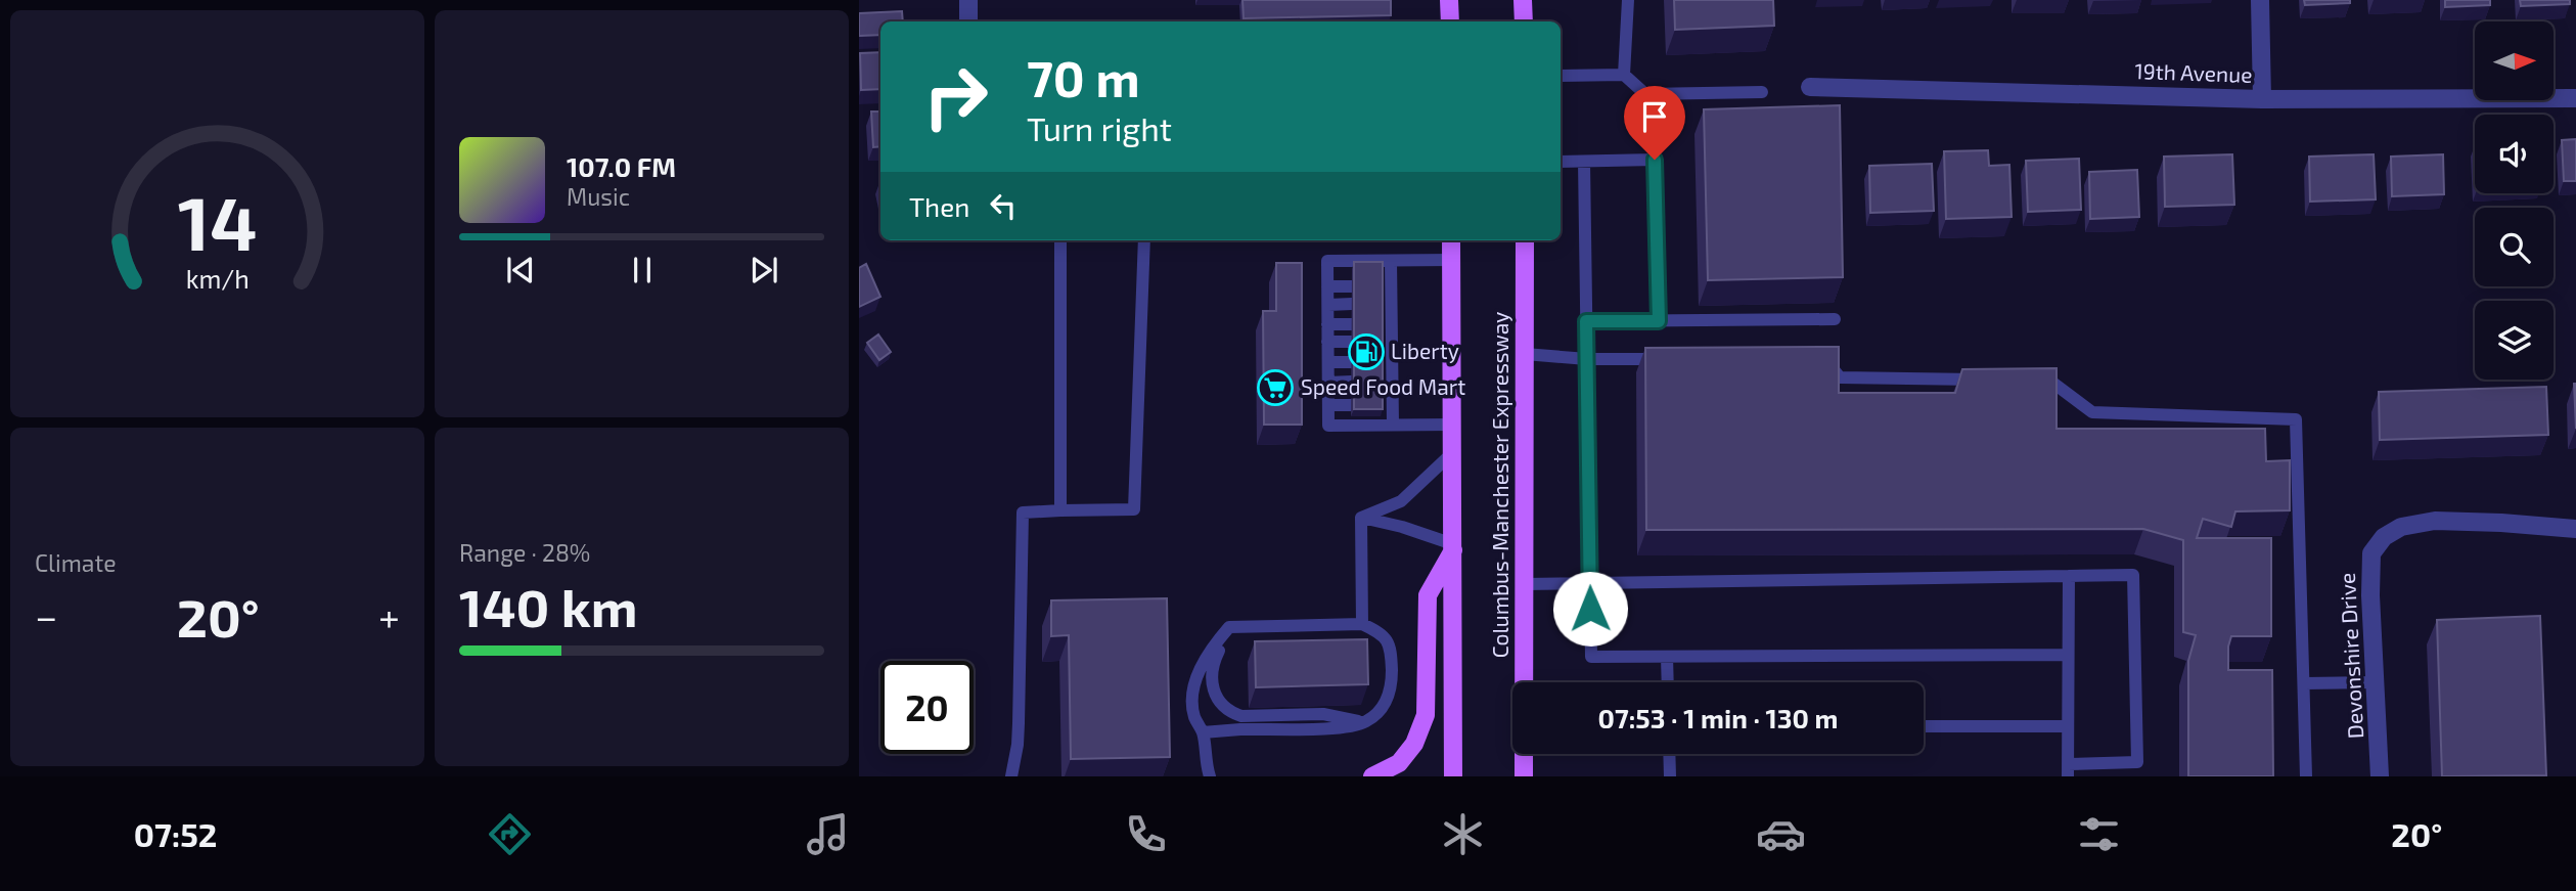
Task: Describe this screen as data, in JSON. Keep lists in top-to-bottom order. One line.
{"streets":{"main road":["Columbus-Manchester Expressway"],"street":["19th Avenue","Devonshire Drive"]},"places":{"fuel station":["Liberty"],"supermarket":["Speed Food Mart"]},"north":"right","page":{"turn":["70 m","Turn right"],"song":["107.0 FM","Music"],"then":"Then","tile":["Climate",["Range · 28%","140 km"]],"heat":["−","20°","+"],"limit":"20","trip":"07:53 · 1 min · 130 m","tabs":["07:52","20°"],"gauge":["14","km/h"]}}
